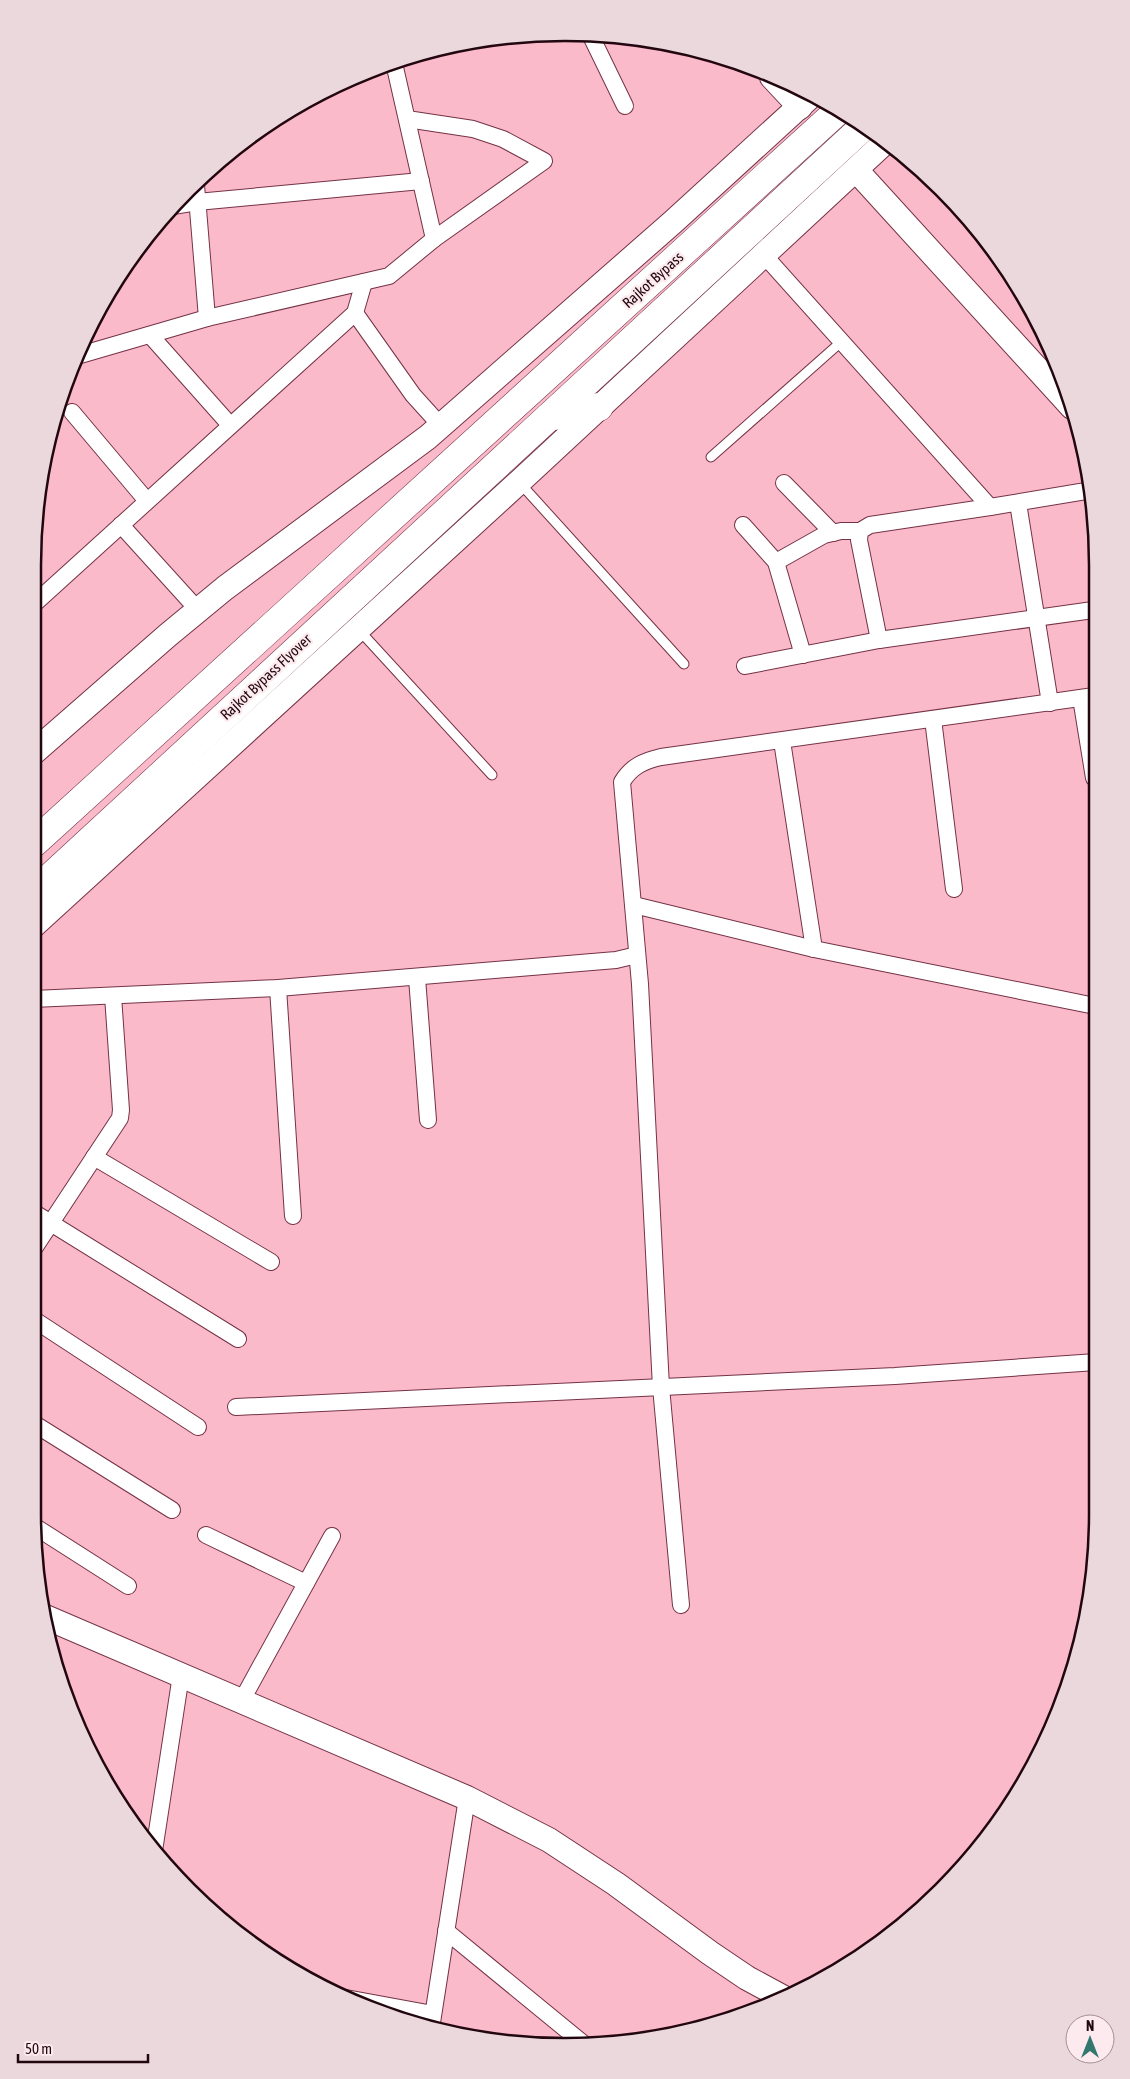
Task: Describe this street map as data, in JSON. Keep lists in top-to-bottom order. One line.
{"streets":{"highway":["Rajkot Bypass","Rajkot Bypass Flyover"]},"crossings":[["Rajkot Bypass","Rajkot Bypass Flyover"]],"scale_bar":"50 m","north":"top"}
